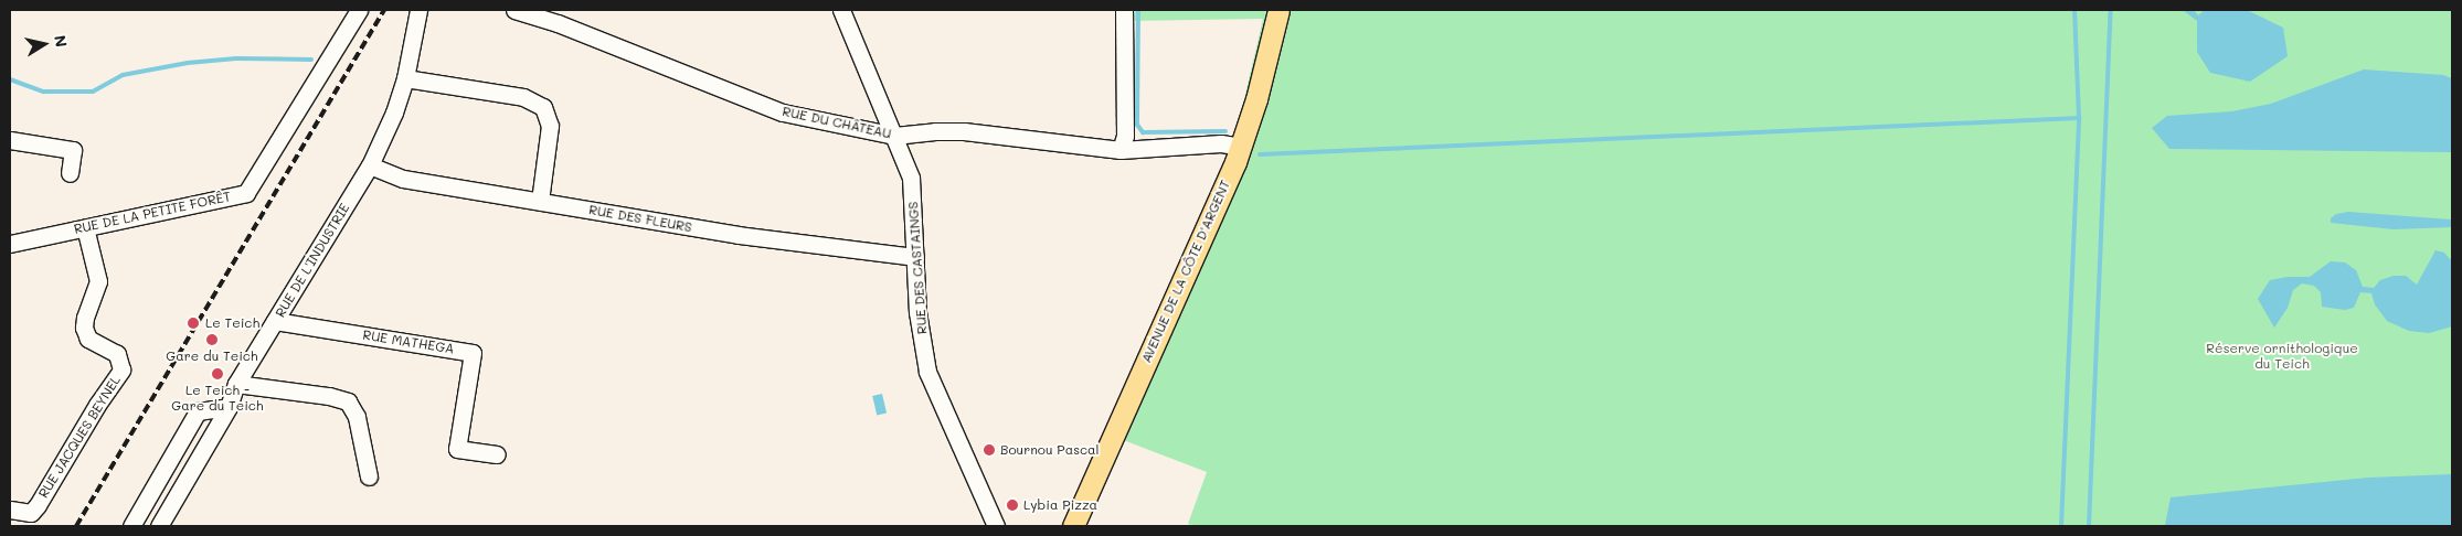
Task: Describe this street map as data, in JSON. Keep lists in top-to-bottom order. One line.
{"streets":{"main road":["AVENUE DE LA CÔTE D'ARGENT"],"street":["RUE DU CHÂTEAU","RUE DE LA PETITE FORÊT","RUE DES FLEURS","RUE DE L'INDUSTRIE","RUE DES CASTAINGS","RUE MATHEGA","RUE JACQUES BEYNEL"]},"crossings":[["RUE DU CHÂTEAU","RUE DES CASTAINGS"],["RUE DU CHÂTEAU","AVENUE DE LA CÔTE D'ARGENT"],["RUE DE LA PETITE FORÊT","RUE JACQUES BEYNEL"],["RUE DES FLEURS","RUE DE L'INDUSTRIE"],["RUE DES FLEURS","RUE DES CASTAINGS"],["RUE DE L'INDUSTRIE","RUE MATHEGA"]],"parks":["Réserve ornithologique du Teich"],"places":["Le Teich","Gare du Teich","Le Teich - Gare du Teich","Bournou Pascal","Lybia Pizza"],"north":"right"}
